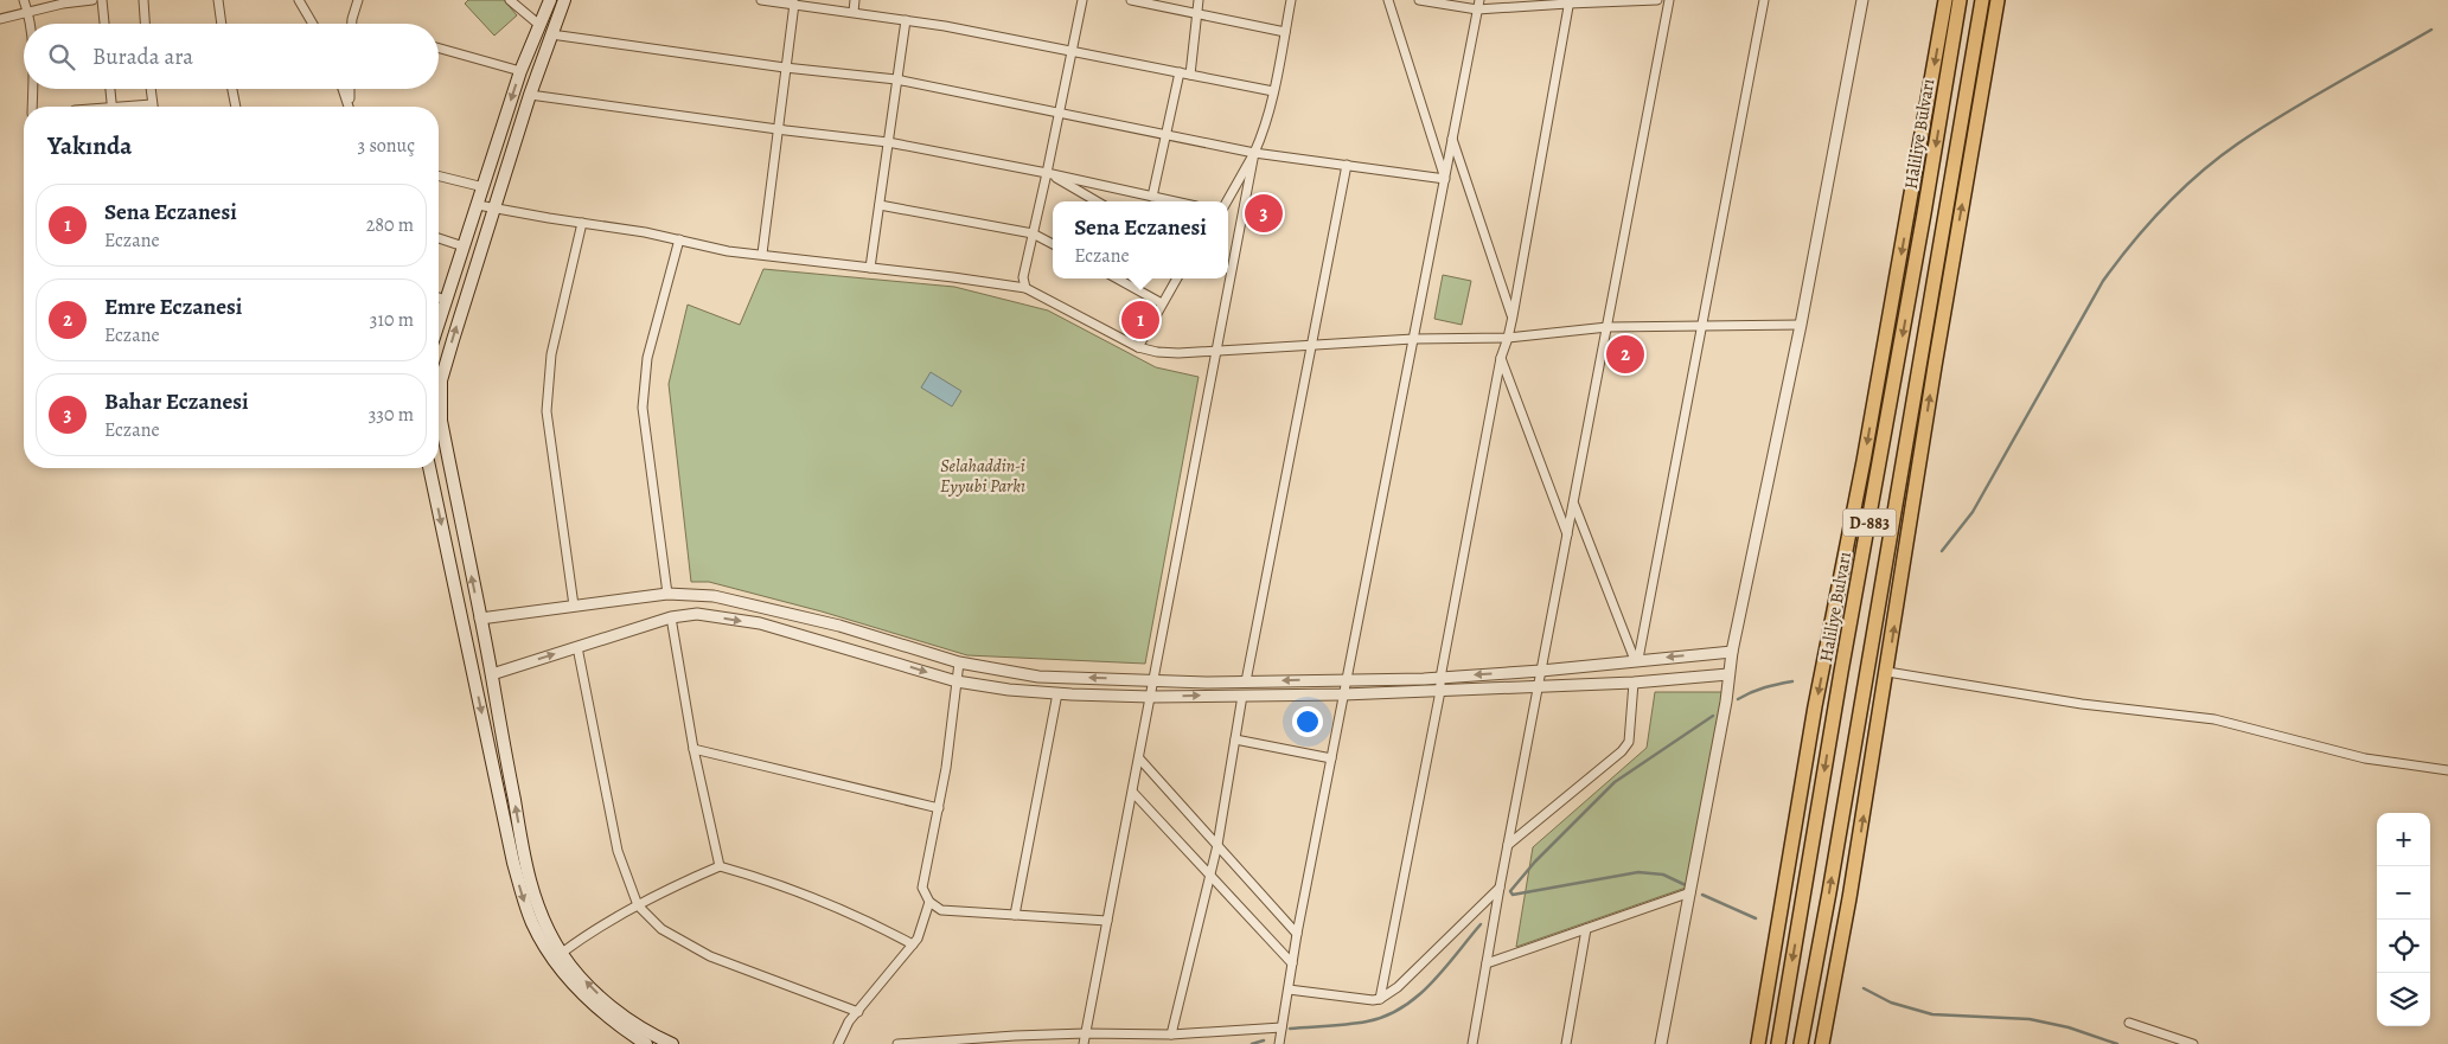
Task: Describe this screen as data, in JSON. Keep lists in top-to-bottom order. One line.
{"streets":{"highway":["Haliliye Bulvarı","D-883"]},"parks":["Selahaddin-i Eyyubi Parkı"],"page":{"search":"Burada ara","heading":["Yakında","3 sonuç"],"list":[{"mark":"1","name":"Sena Eczanesi","note":"Eczane","value":"280 m"},{"mark":"2","name":"Emre Eczanesi","note":"Eczane","value":"310 m"},{"mark":"3","name":"Bahar Eczanesi","note":"Eczane","value":"330 m"}],"pins":["3","1","2"],"popup":["Sena Eczanesi","Eczane"],"map_buttons":["+","−"]}}
